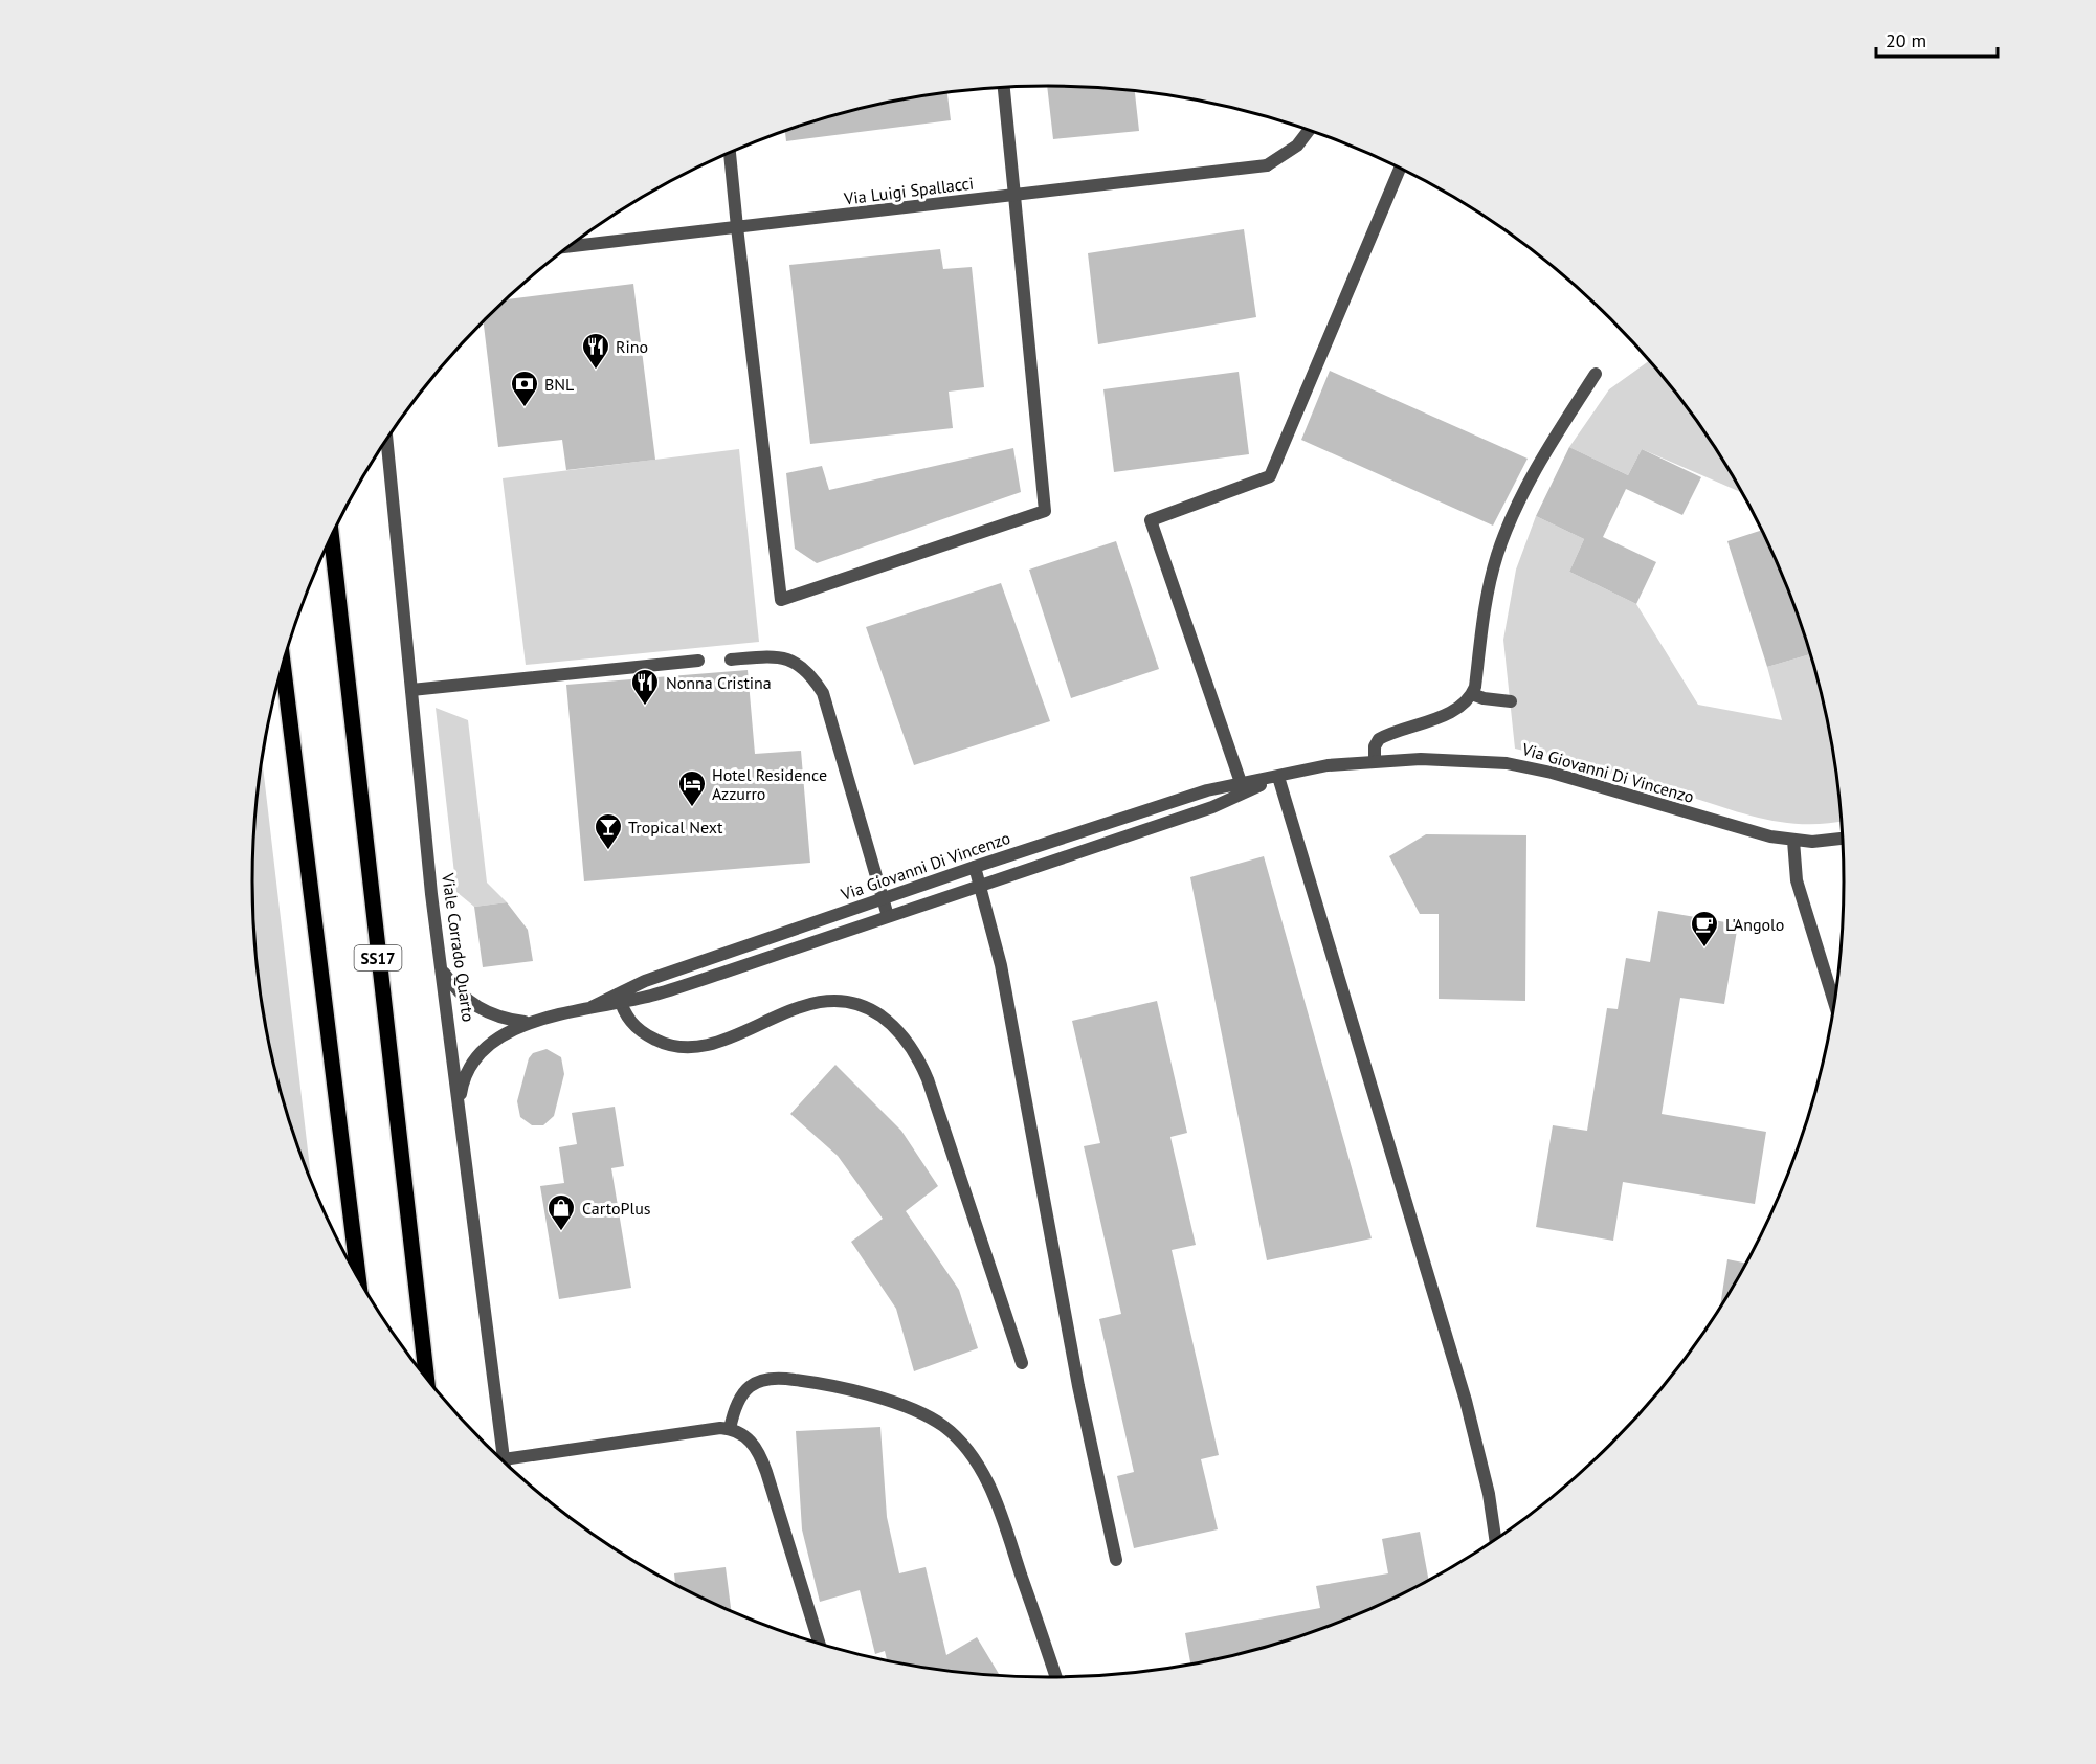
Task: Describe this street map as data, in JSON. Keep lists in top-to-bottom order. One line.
{"streets":{"main road":["SS17"],"street":["Via Luigi Spallacci","Via Giovanni Di Vincenzo","Viale Corrado Quarto"]},"crossings":[["Via Giovanni Di Vincenzo","Viale Corrado Quarto"]],"places":{"restaurant":["Rino","Nonna Cristina"],"bank":["BNL"],"hotel":["Hotel Residence Azzurro"],"bar":["Tropical Next"],"cafe":["L'Angolo"],"shop":["CartoPlus"]},"scale_bar":"20 m"}
